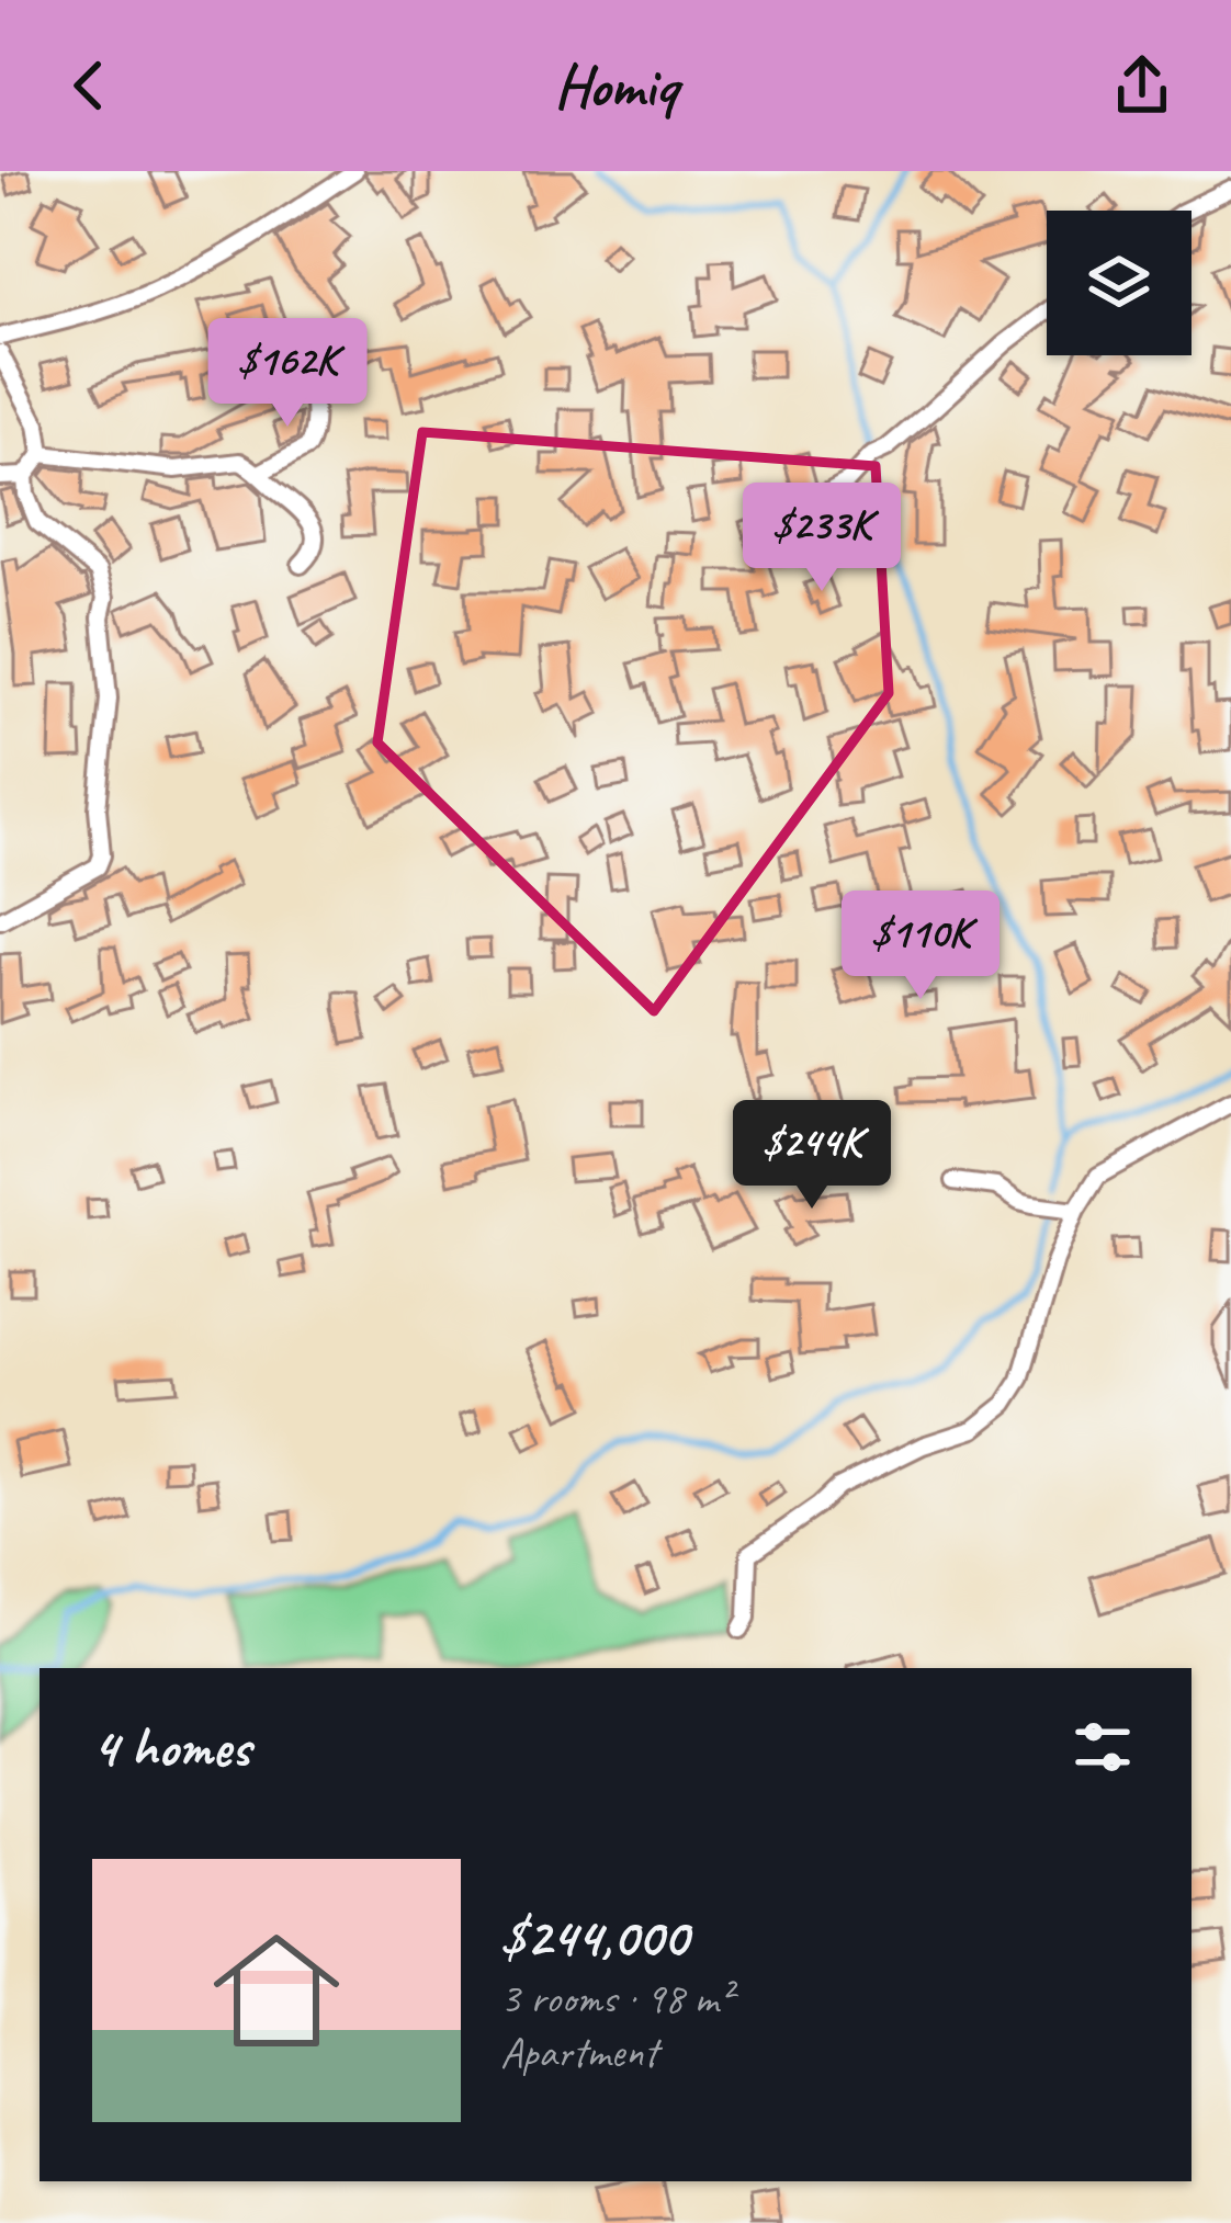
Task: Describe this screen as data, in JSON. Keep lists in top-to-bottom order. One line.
{"page":{"header":"Homiq","price":["$162K","$233K","$110K","$244K"],"heading":"4 homes","list":[{"name":"$244,000","note":"3 rooms · 98 m² · Apartment"}]}}
